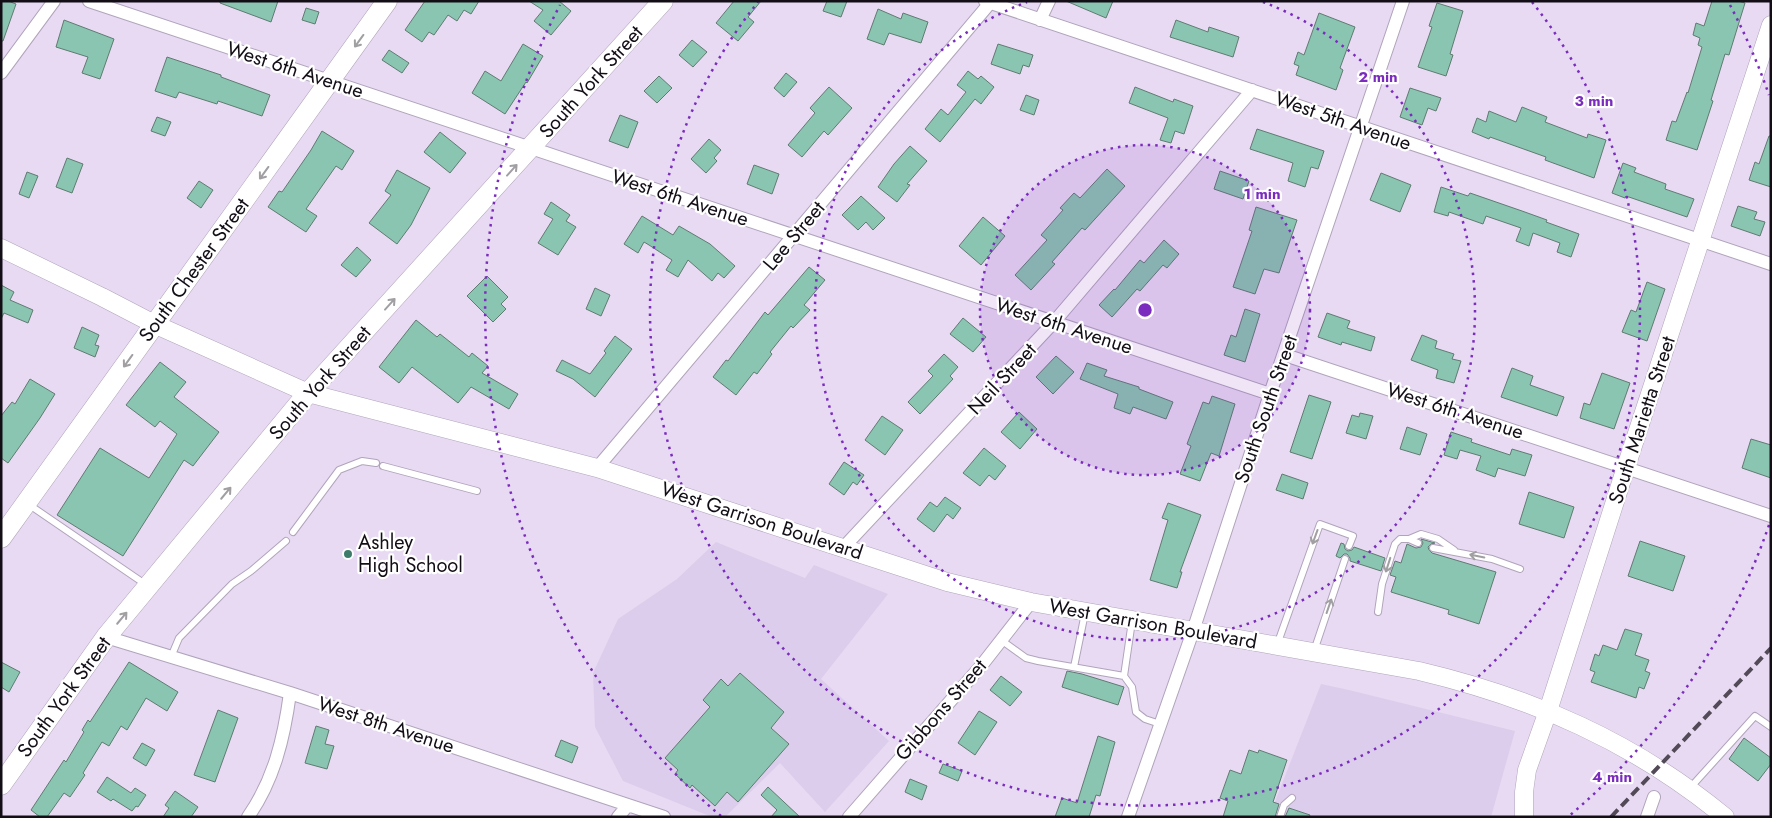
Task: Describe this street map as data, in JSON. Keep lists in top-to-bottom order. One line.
{"streets":{"main road":["South York Street","South Chester Street","South Marietta Street","West Garrison Boulevard"],"street":["West 6th Avenue","West 5th Avenue","Lee Street","Neil Street","South South Street","Gibbons Street","West 8th Avenue"]},"crossings":[["West 6th Avenue","South York Street"],["West 6th Avenue","Lee Street"],["West 6th Avenue","South Chester Street"],["West 6th Avenue","Neil Street"],["West 6th Avenue","South South Street"],["West 6th Avenue","South Marietta Street"],["South York Street","West Garrison Boulevard"],["South York Street","West 8th Avenue"],["West 5th Avenue","Lee Street"],["West 5th Avenue","Neil Street"],["West 5th Avenue","South South Street"],["West 5th Avenue","South Marietta Street"],["Lee Street","West Garrison Boulevard"],["South Chester Street","West Garrison Boulevard"],["Neil Street","West Garrison Boulevard"],["South South Street","West Garrison Boulevard"],["South Marietta Street","West Garrison Boulevard"],["West Garrison Boulevard","Gibbons Street"]],"one_way":["South York Street","South Chester Street"],"places":["Ashley High School"],"rings":["2 min","3 min","1 min","4 min"]}
